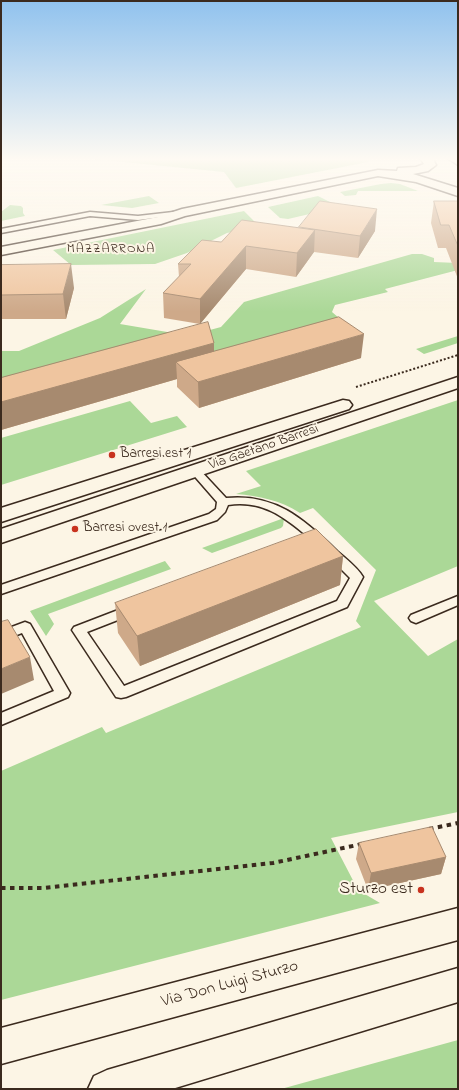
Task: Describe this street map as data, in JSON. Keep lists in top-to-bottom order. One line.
{"streets":{"street":["Via Gaetano Barresi","Via Don Luigi Sturzo"]},"districts":["MAZZARRONA"],"places":["Barresi est 1","Barresi ovest 1","Sturzo est"]}
